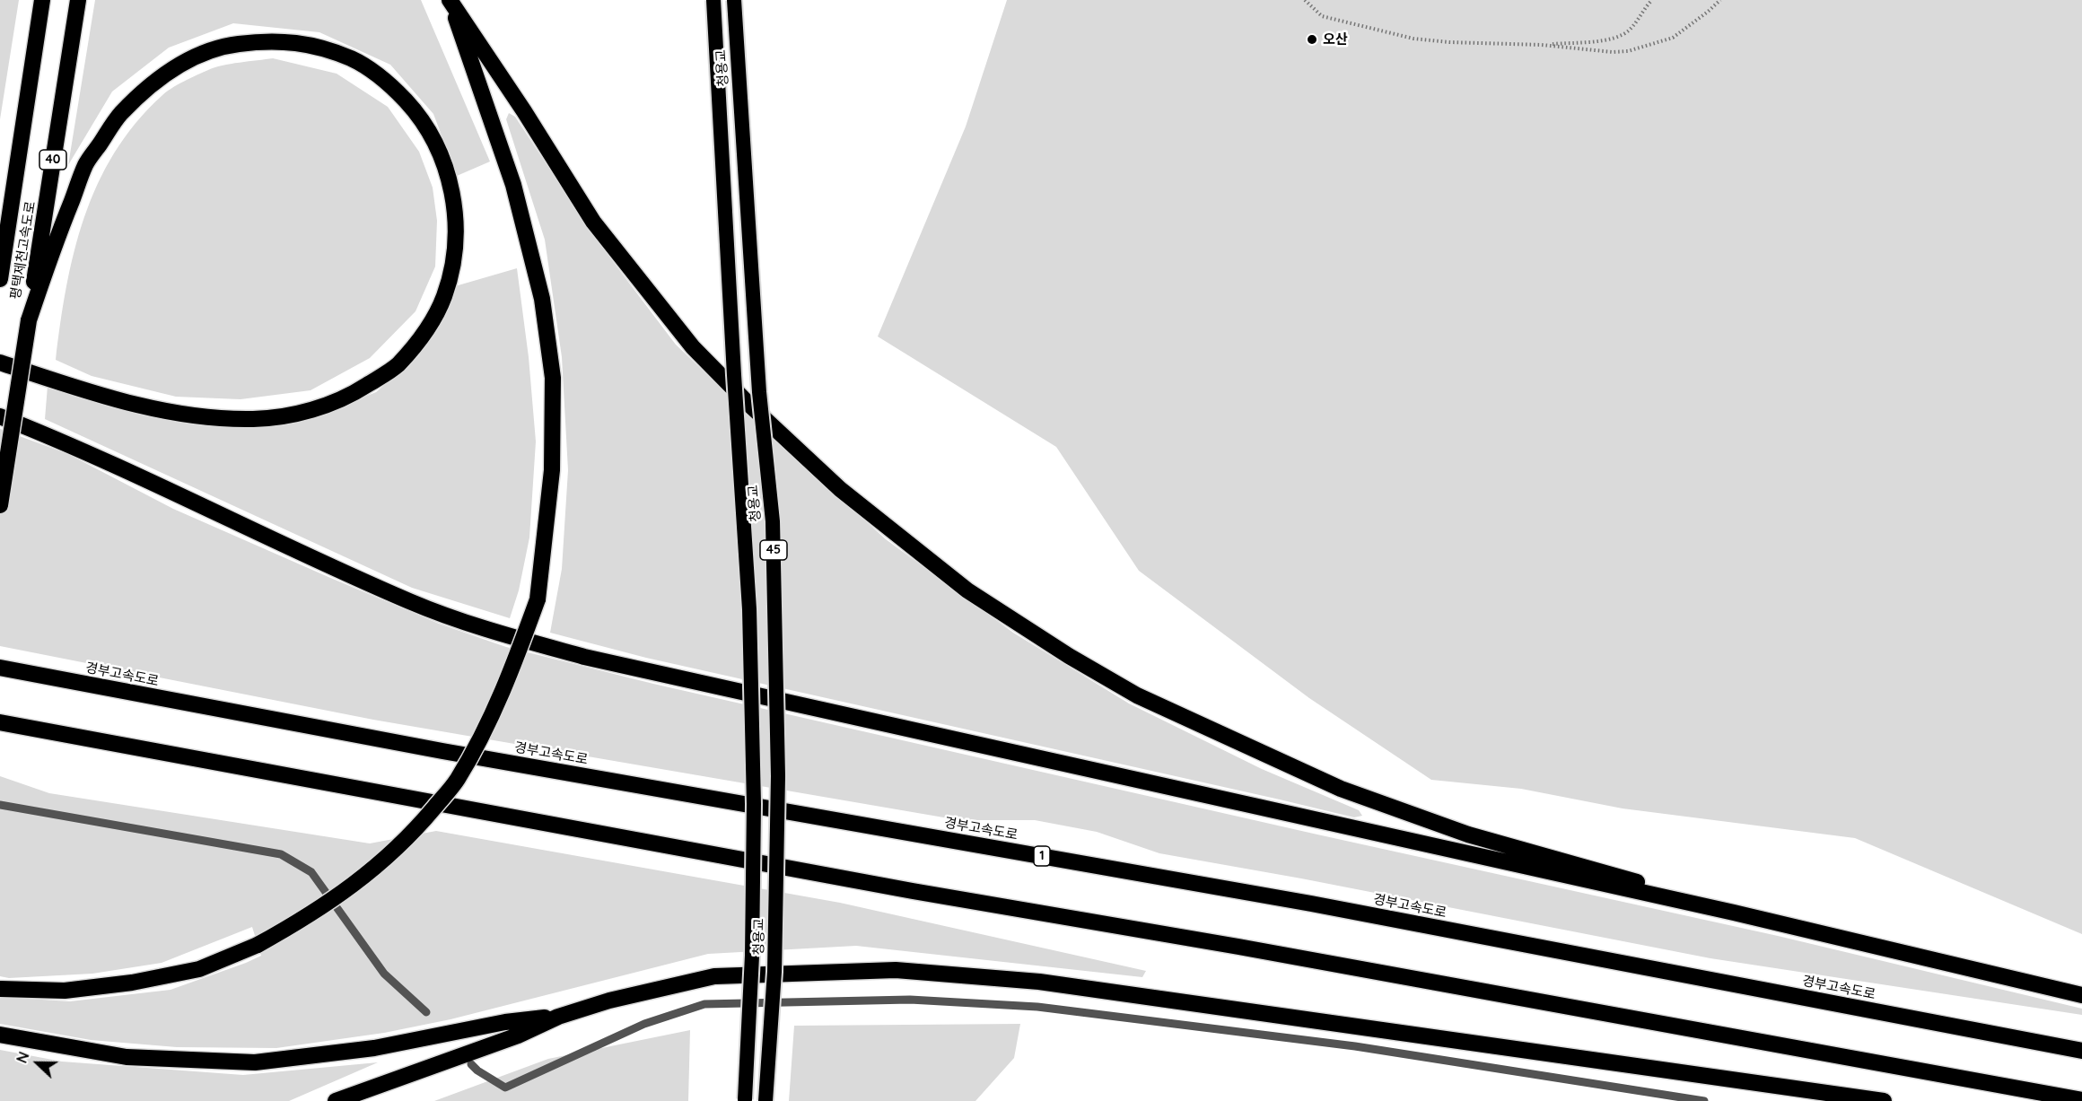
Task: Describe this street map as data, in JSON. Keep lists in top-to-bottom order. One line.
{"streets":{"highway":["청용교","40","평택제천고속도로","45","경부고속도로","1"]},"places":["오산"],"north":"left"}
